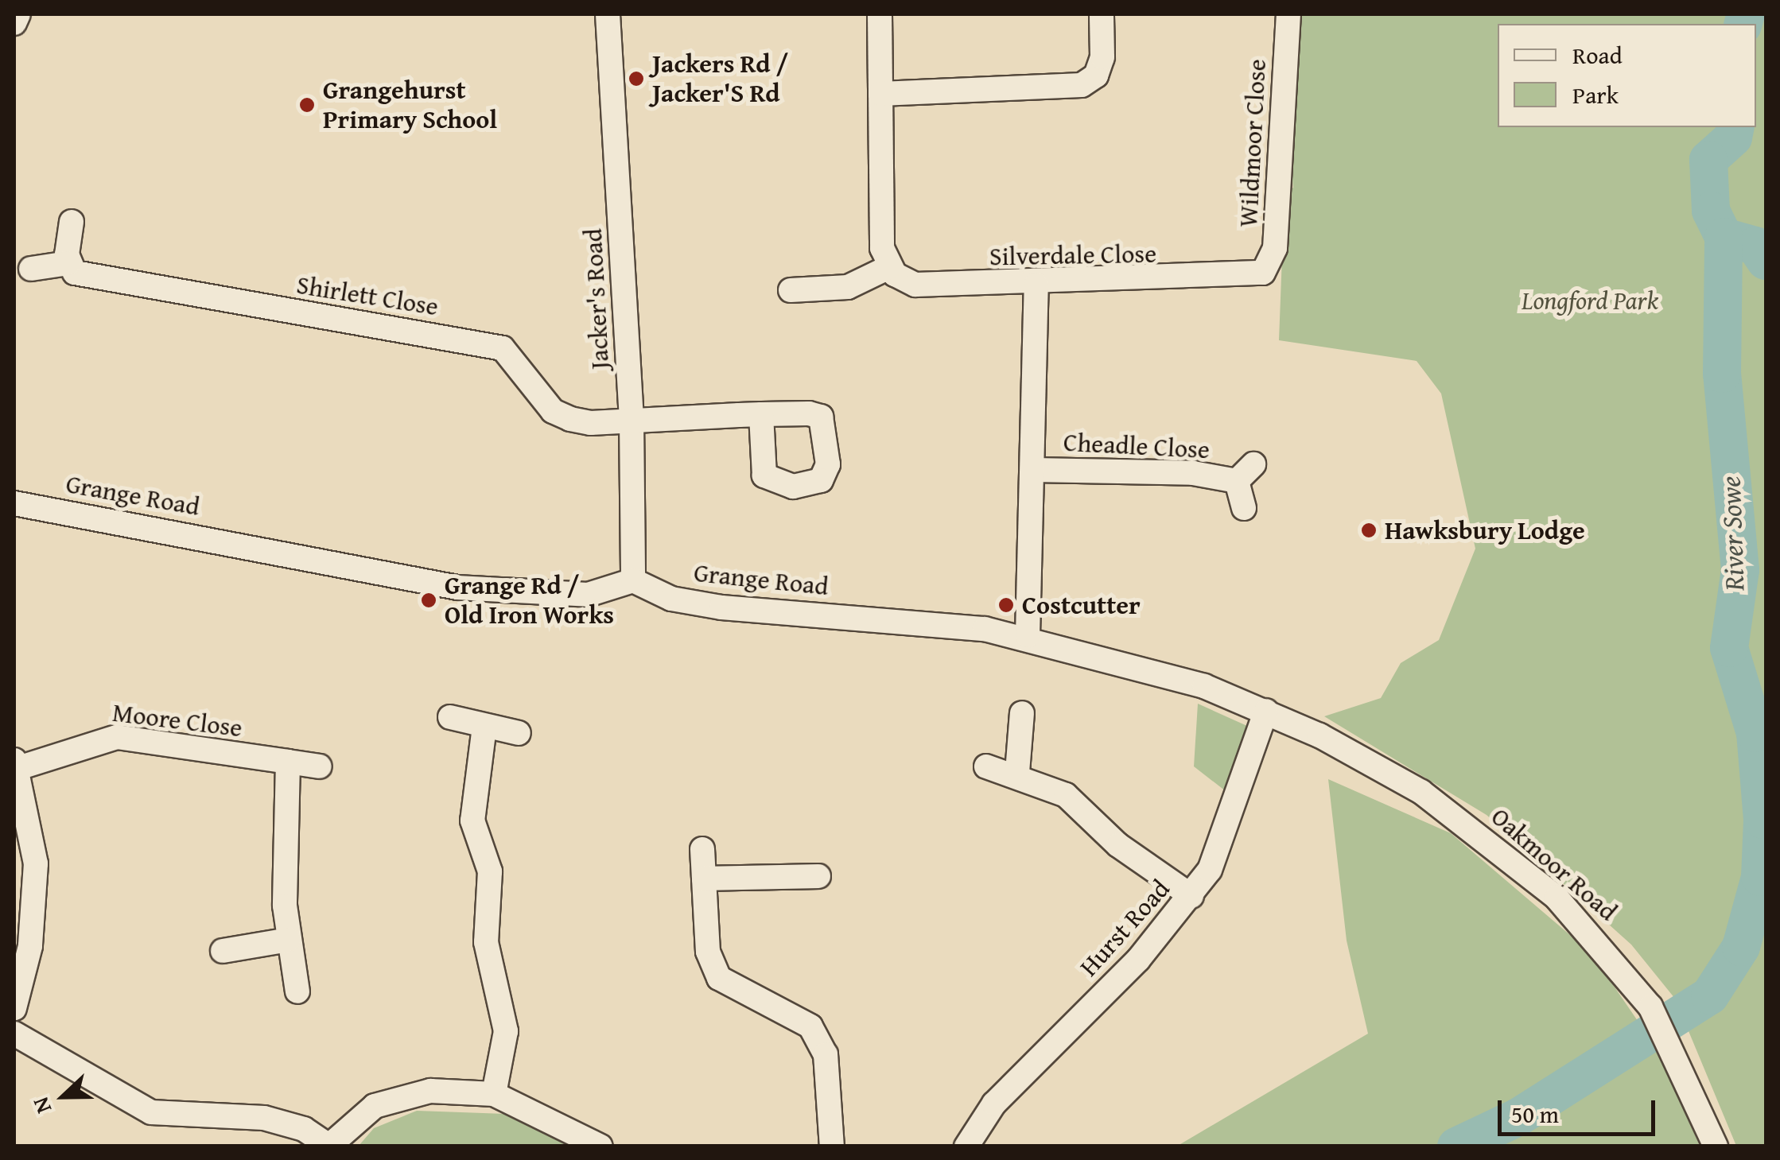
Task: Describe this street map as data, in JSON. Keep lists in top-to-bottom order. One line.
{"streets":{"street":["Wildmoor Close","Silverdale Close","Shirlett Close","Jacker's Road","Cheadle Close","Grange Road","Moore Close","Oakmoor Road","Hurst Road"]},"crossings":[["Wildmoor Close","Silverdale Close"],["Silverdale Close","Cheadle Close"],["Shirlett Close","Jacker's Road"],["Jacker's Road","Grange Road"],["Cheadle Close","Grange Road"],["Grange Road","Oakmoor Road"],["Grange Road","Hurst Road"],["Oakmoor Road","Hurst Road"]],"water":["River Sowe"],"parks":["Longford Park"],"places":["Jackers Rd / Jacker'S Rd","Grangehurst Primary School","Hawksbury Lodge","Grange Rd / Old Iron Works","Costcutter"],"legend":["Road","Park"],"scale_bar":"50 m","north":"left"}
